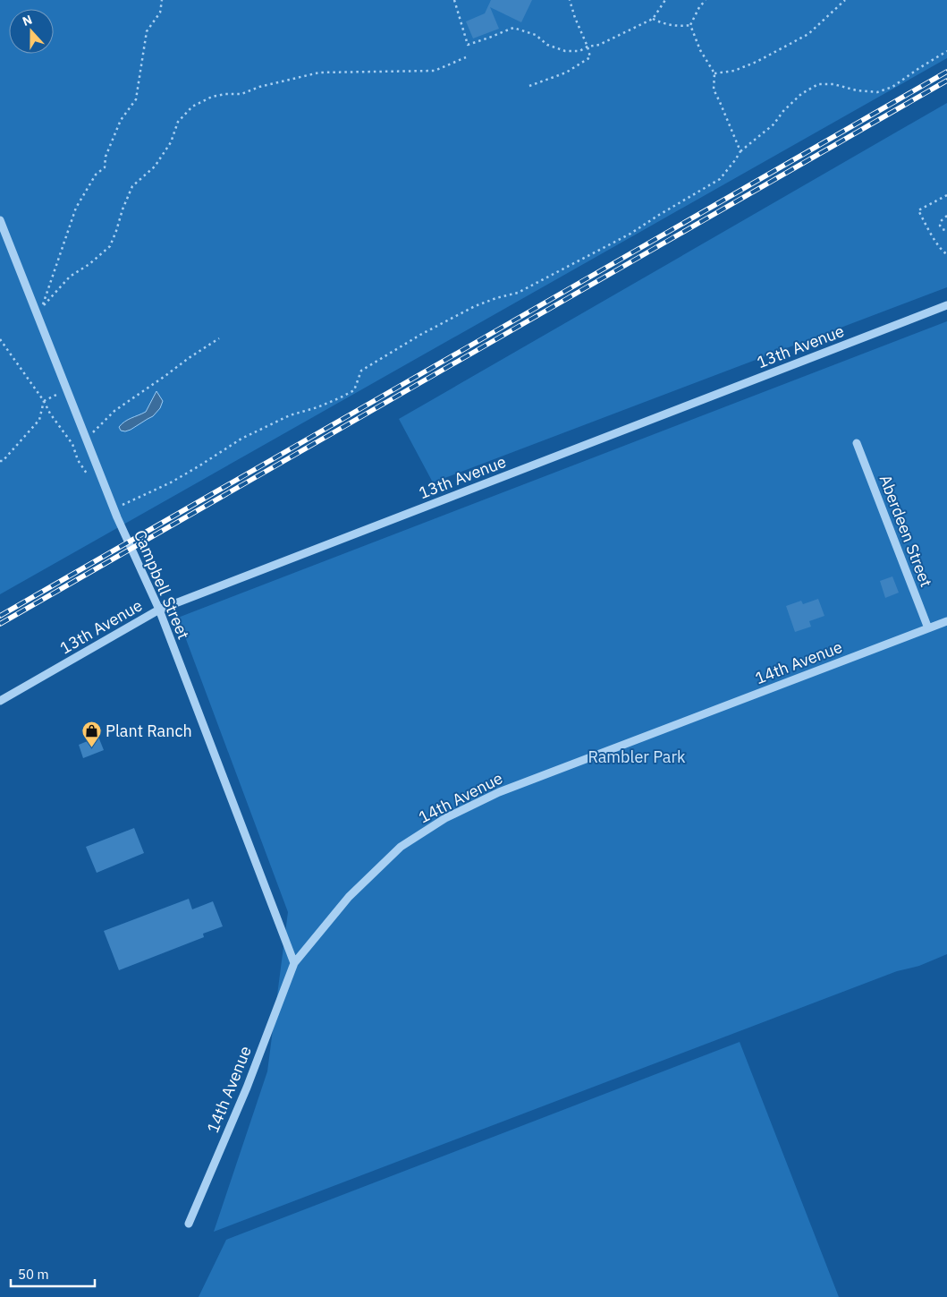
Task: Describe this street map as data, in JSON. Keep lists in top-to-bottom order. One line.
{"streets":{"street":["13th Avenue","Aberdeen Street","Campbell Street","14th Avenue"]},"crossings":[["13th Avenue","Campbell Street"],["Aberdeen Street","14th Avenue"],["Campbell Street","14th Avenue"]],"parks":["Rambler Park"],"places":{"shop":["Plant Ranch"]},"scale_bar":"50 m","north":"top"}
